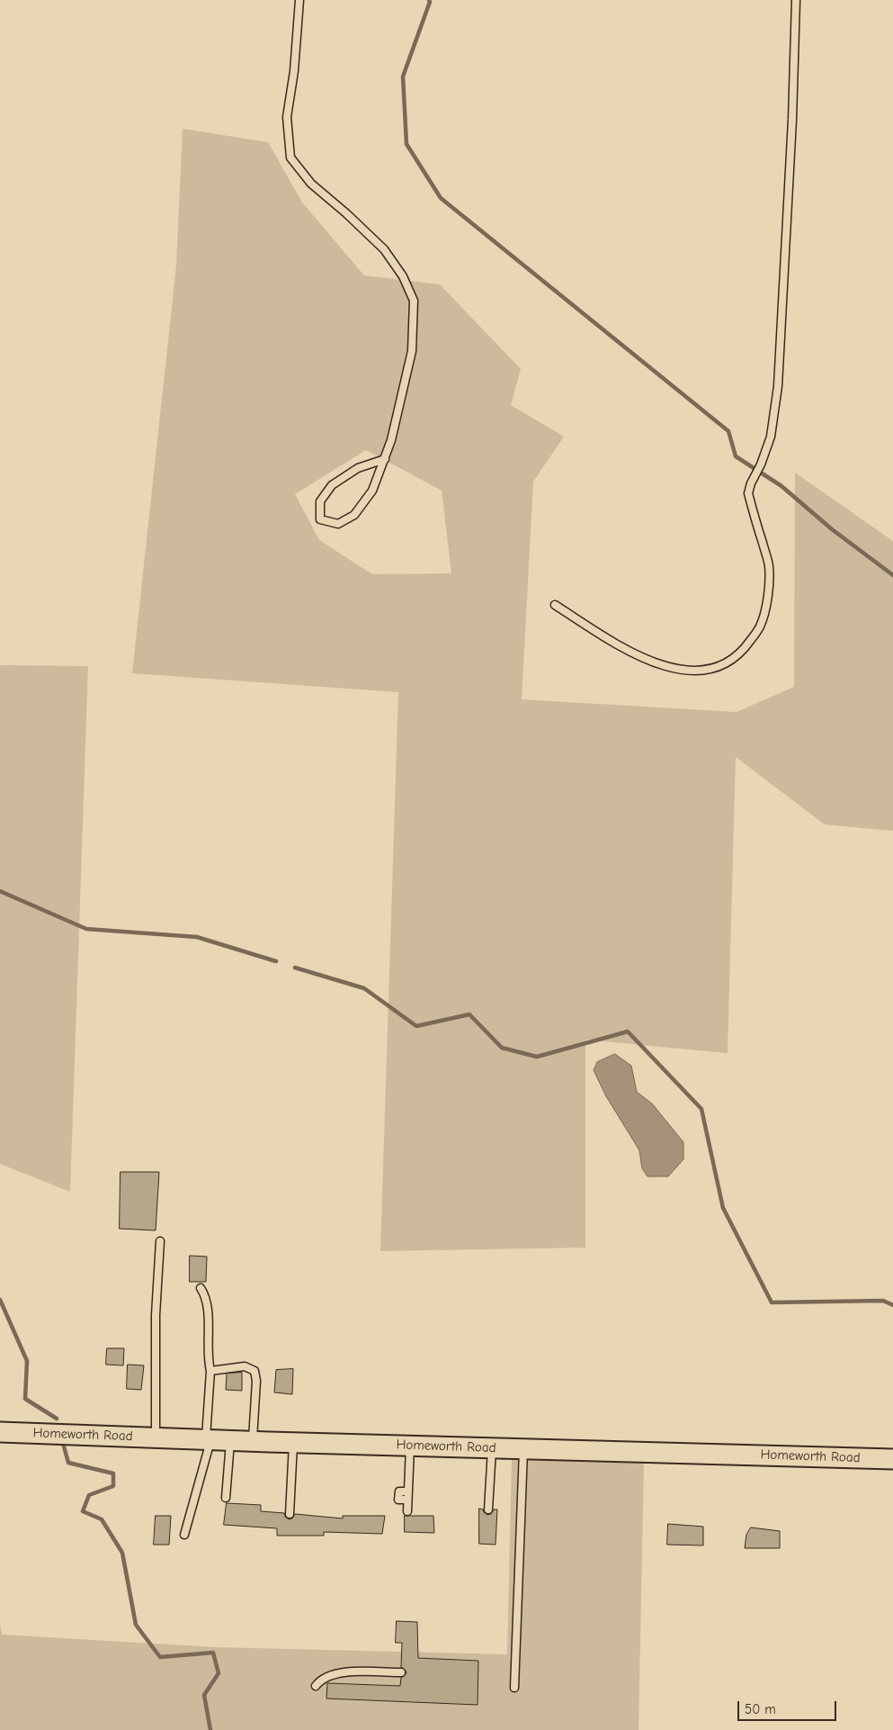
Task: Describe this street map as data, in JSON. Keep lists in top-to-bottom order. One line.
{"streets":{"street":["Homeworth Road"]},"scale_bar":"50 m"}
